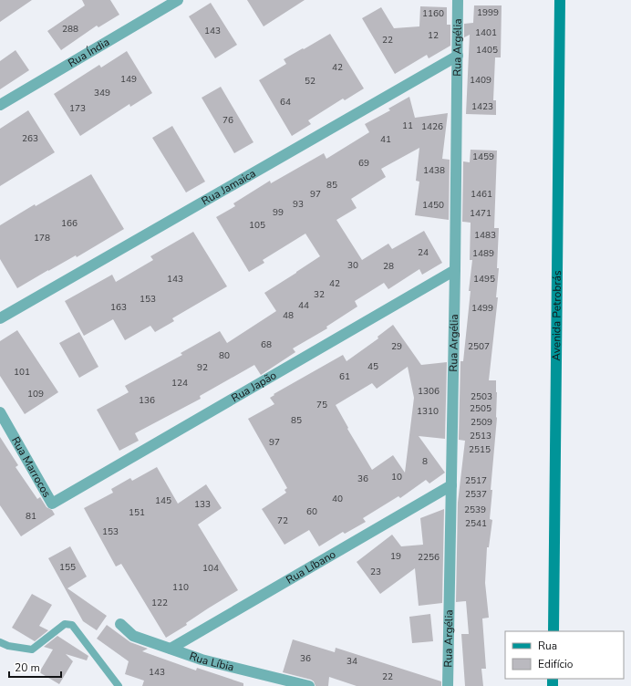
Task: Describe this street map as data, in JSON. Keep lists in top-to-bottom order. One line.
{"streets":{"main road":["Avenida Petrobrás"],"street":["Rua Argélia","Rua Índia","Rua Jamaica","Rua Japão","Rua Marrocos","Rua Líbano","Rua Líbia"]},"crossings":[["Rua Argélia","Rua Jamaica"],["Rua Argélia","Rua Japão"],["Rua Argélia","Rua Líbano"],["Rua Japão","Rua Marrocos"],["Rua Líbano","Rua Líbia"]],"house_numbers":["1999","1160","288","143","1401","12","22","1405","42","149","1409","52","349","64","1423","173","76","11","1426","263","41","1459","69","1438","85","97","1461","93","1450","99","1471","166","105","1483","178","24","1489","30","28","143","1495","42","32","153","44","163","1499","48","68","29","2507","80","45","92","101","61","124","1306","109","2503","136","75","2505","1310","85","2509","2513","97","2515","8","10","36","2517","2537","40","145","133","2539","60","151","81","72","2541","153","19","2256","155","104","23","110","122","36","34","143","22"],"legend":["Rua","Edifício"],"scale_bar":"20 m"}
